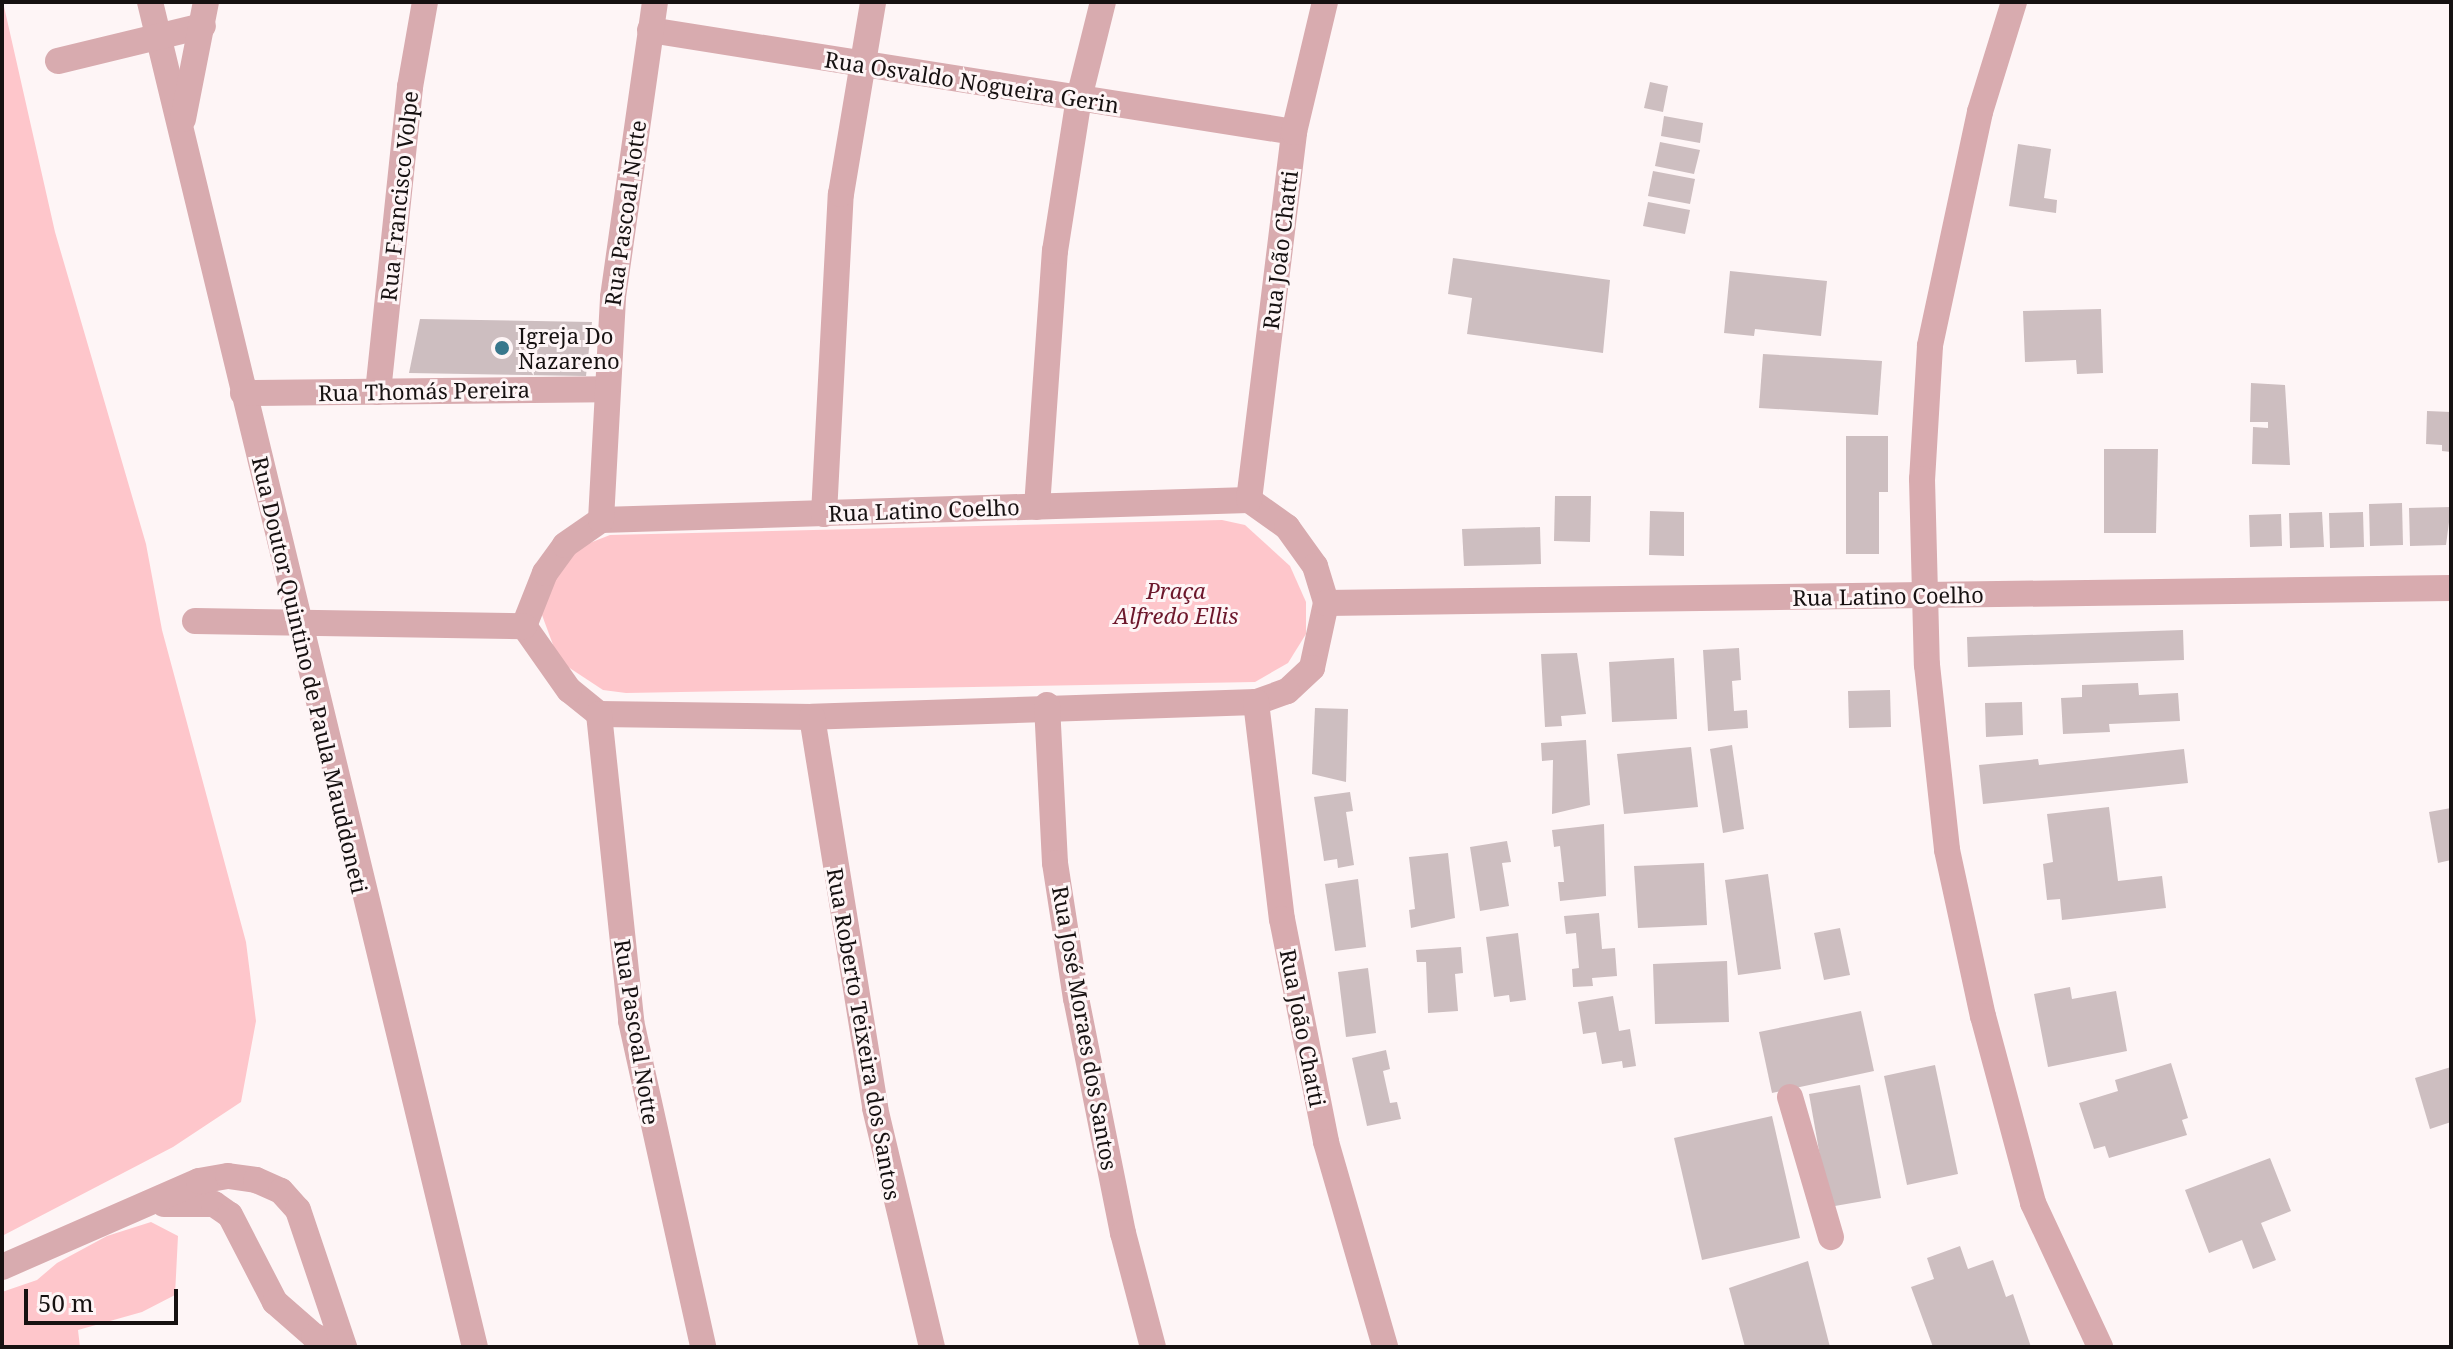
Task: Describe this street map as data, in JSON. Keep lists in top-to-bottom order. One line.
{"streets":{"street":["Rua Osvaldo Nogueira Gerin","Rua Francisco Volpe","Rua Pascoal Notte","Rua João Chatti","Rua Thomás Pereira","Rua Latino Coelho","Rua Doutor Quintino de Paula Mauddoneti","Rua José Moraes dos Santos","Rua Roberto Teixeira dos Santos"]},"crossings":[["Rua Osvaldo Nogueira Gerin","Rua Pascoal Notte"],["Rua Osvaldo Nogueira Gerin","Rua João Chatti"],["Rua Francisco Volpe","Rua Thomás Pereira"],["Rua Pascoal Notte","Rua Thomás Pereira"],["Rua Pascoal Notte","Rua Latino Coelho"],["Rua João Chatti","Rua Latino Coelho"],["Rua Thomás Pereira","Rua Doutor Quintino de Paula Mauddoneti"]],"parks":["Praça Alfredo Ellis"],"places":["Igreja Do Nazareno"],"scale_bar":"50 m"}
